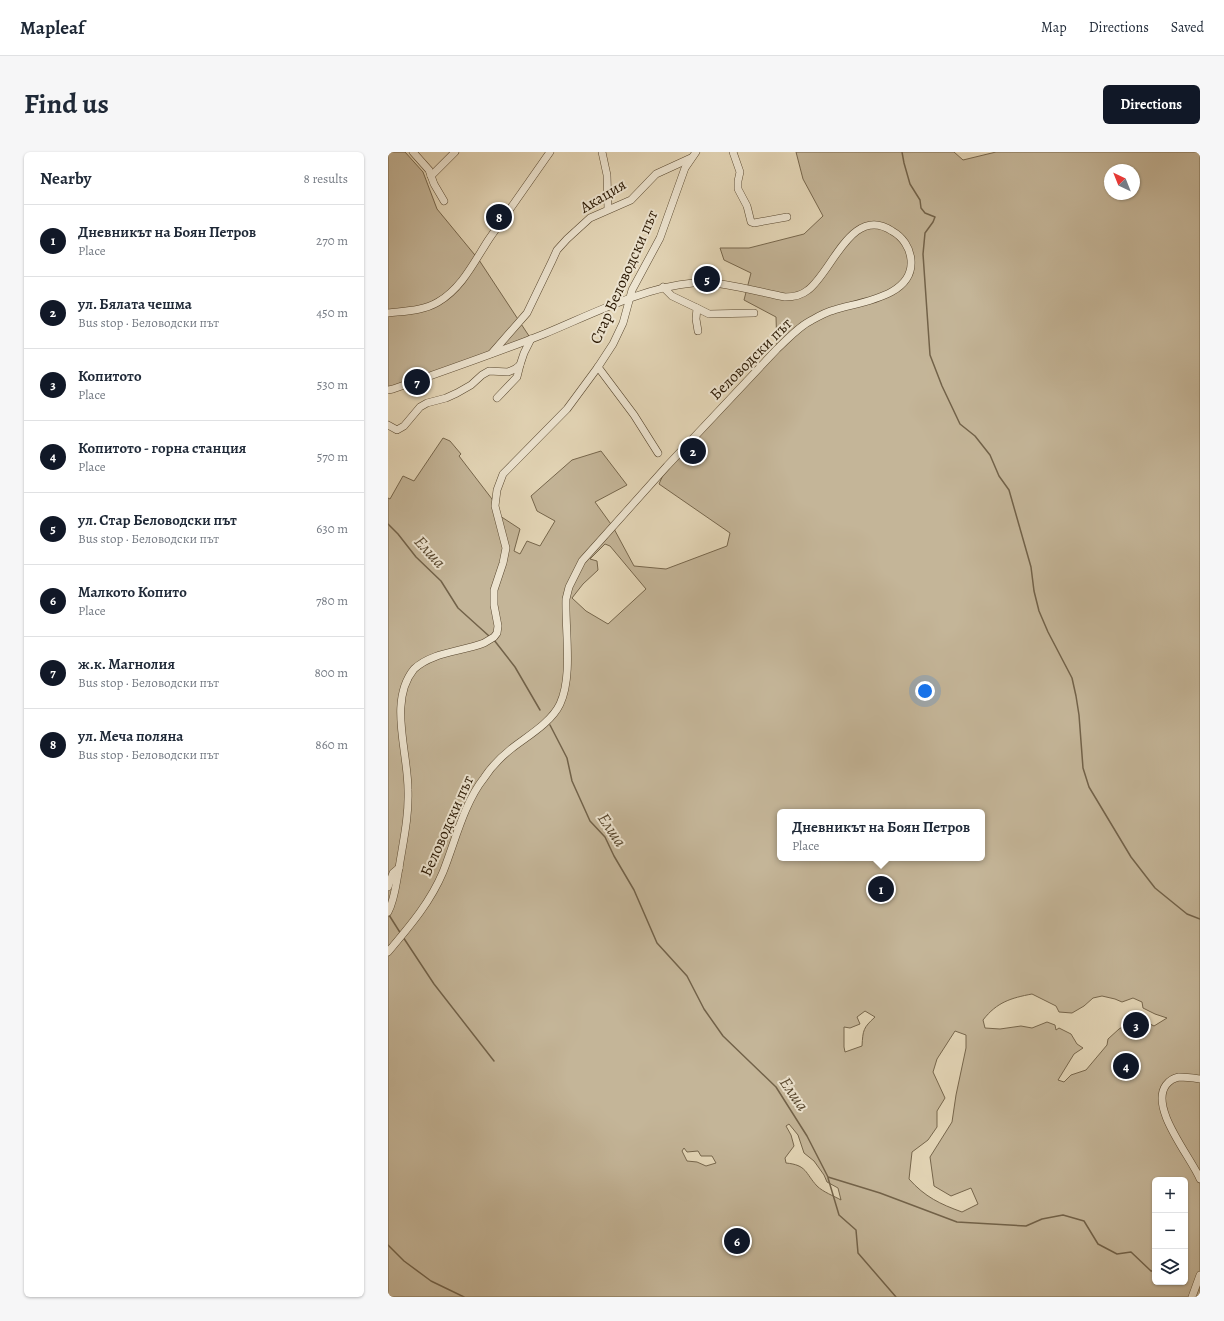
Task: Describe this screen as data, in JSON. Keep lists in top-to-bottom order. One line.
{"streets":{"street":["Акация","Стар Беловодски път","Беловодски път"]},"crossings":[["Акация","Стар Беловодски път"],["Акация","Беловодски път"],["Стар Беловодски път","Беловодски път"]],"water":["Елша"],"north":"top left","page":{"header":"Mapleaf","nav":["Map","Directions","Saved"],"title":"Find us","buttons":"Directions","heading":["Nearby","8 results"],"pins":["8","5","7","2","1","3","4","6"],"list":[{"mark":"1","name":"Дневникът на Боян Петров","note":"Place","value":"270 m"},{"mark":"2","name":"ул. Бялата чешма","note":"Bus stop · Беловодски път","value":"450 m"},{"mark":"3","name":"Копитото","note":"Place","value":"530 m"},{"mark":"4","name":"Копитото - горна станция","note":"Place","value":"570 m"},{"mark":"5","name":"ул. Стар Беловодски път","note":"Bus stop · Беловодски път","value":"630 m"},{"mark":"6","name":"Малкото Копито","note":"Place","value":"780 m"},{"mark":"7","name":"ж.к. Магнолия","note":"Bus stop · Беловодски път","value":"800 m"},{"mark":"8","name":"ул. Меча поляна","note":"Bus stop · Беловодски път","value":"860 m"}],"popup":["Дневникът на Боян Петров","Place"],"map_buttons":["+","−"]}}
